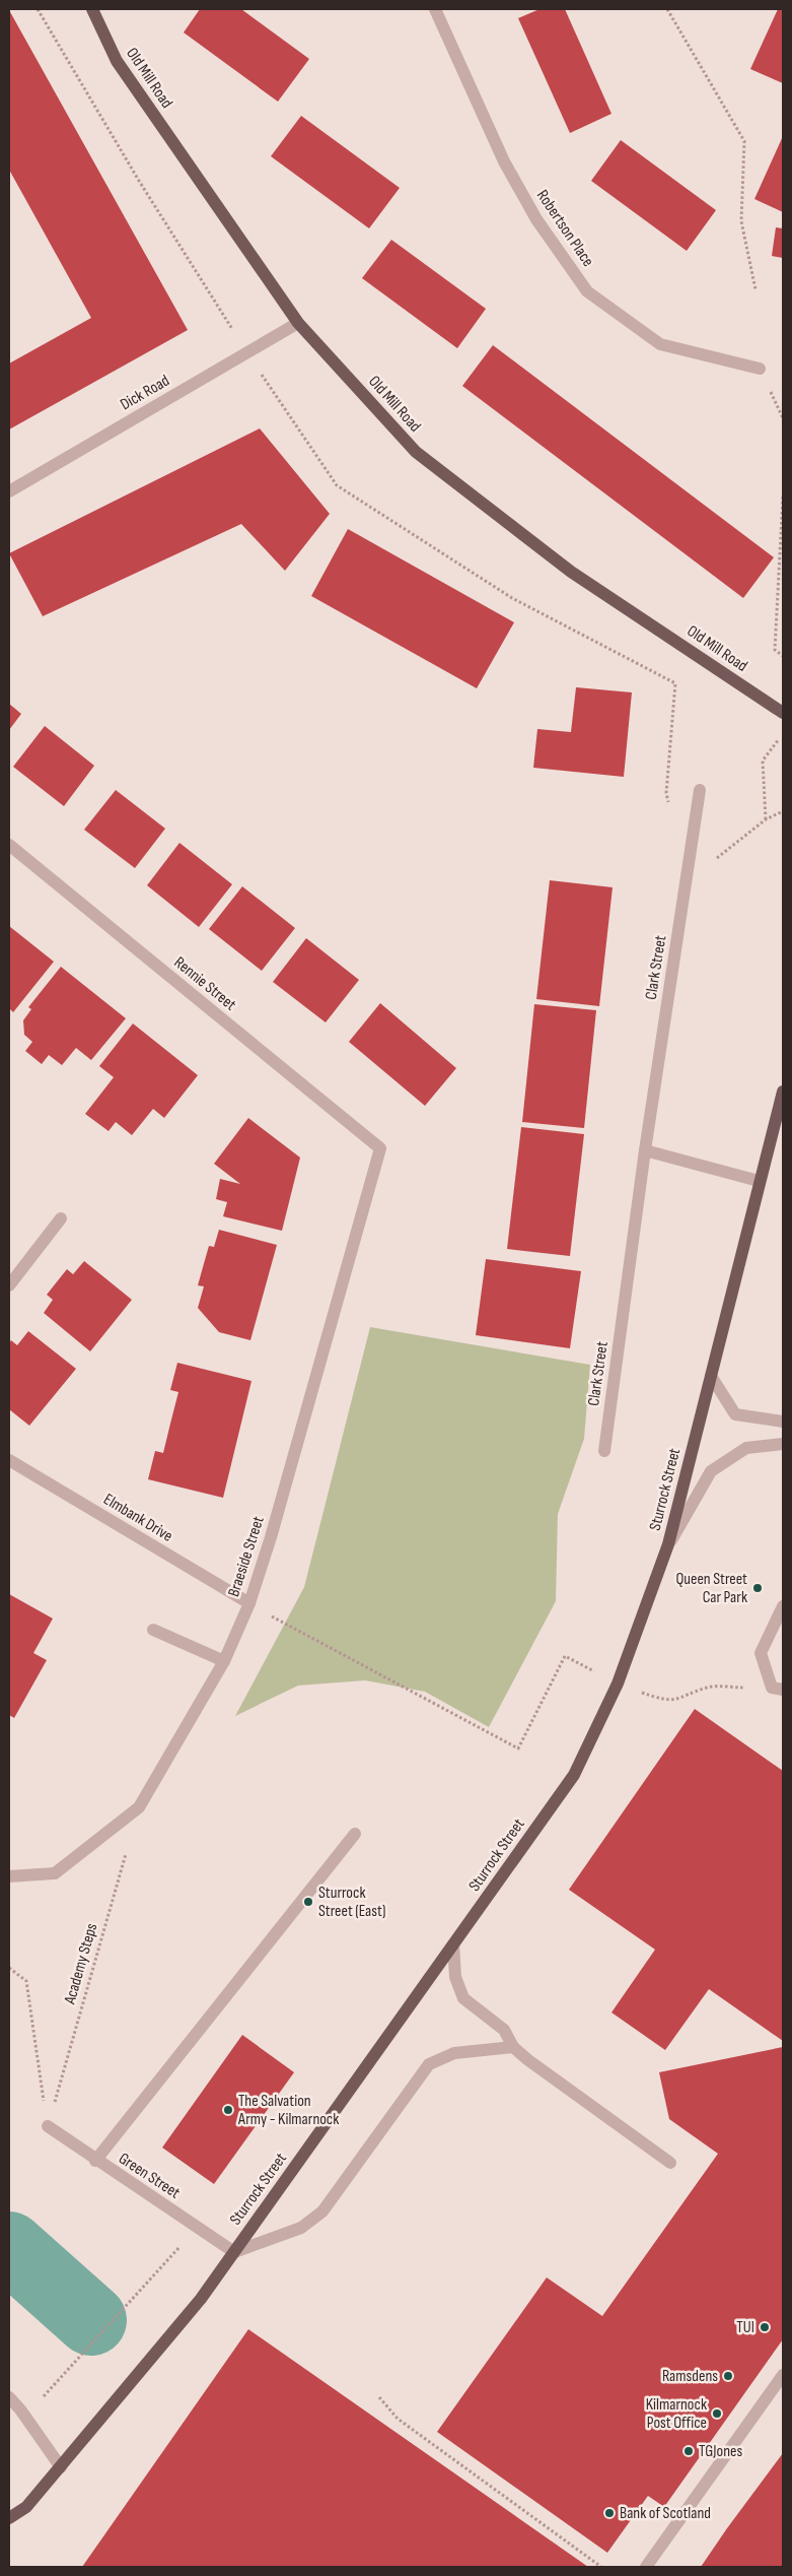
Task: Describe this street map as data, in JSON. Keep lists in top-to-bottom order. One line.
{"streets":{"main road":["Old Mill Road","Sturrock Street"],"street":["Robertson Place","Dick Road","Clark Street","Rennie Street","Elmbank Drive","Braeside Street","Green Street"],"path":["Academy Steps"]},"crossings":[["Old Mill Road","Dick Road"],["Rennie Street","Braeside Street"],["Sturrock Street","Green Street"],["Elmbank Drive","Braeside Street"],["Braeside Street","Academy Steps"],["Academy Steps","Green Street"]],"places":["Queen Street Car Park","Sturrock Street (East)","The Salvation Army - Kilmarnock","TUI","Ramsdens","Kilmarnock Post Office","TGJones","Bank of Scotland"]}
